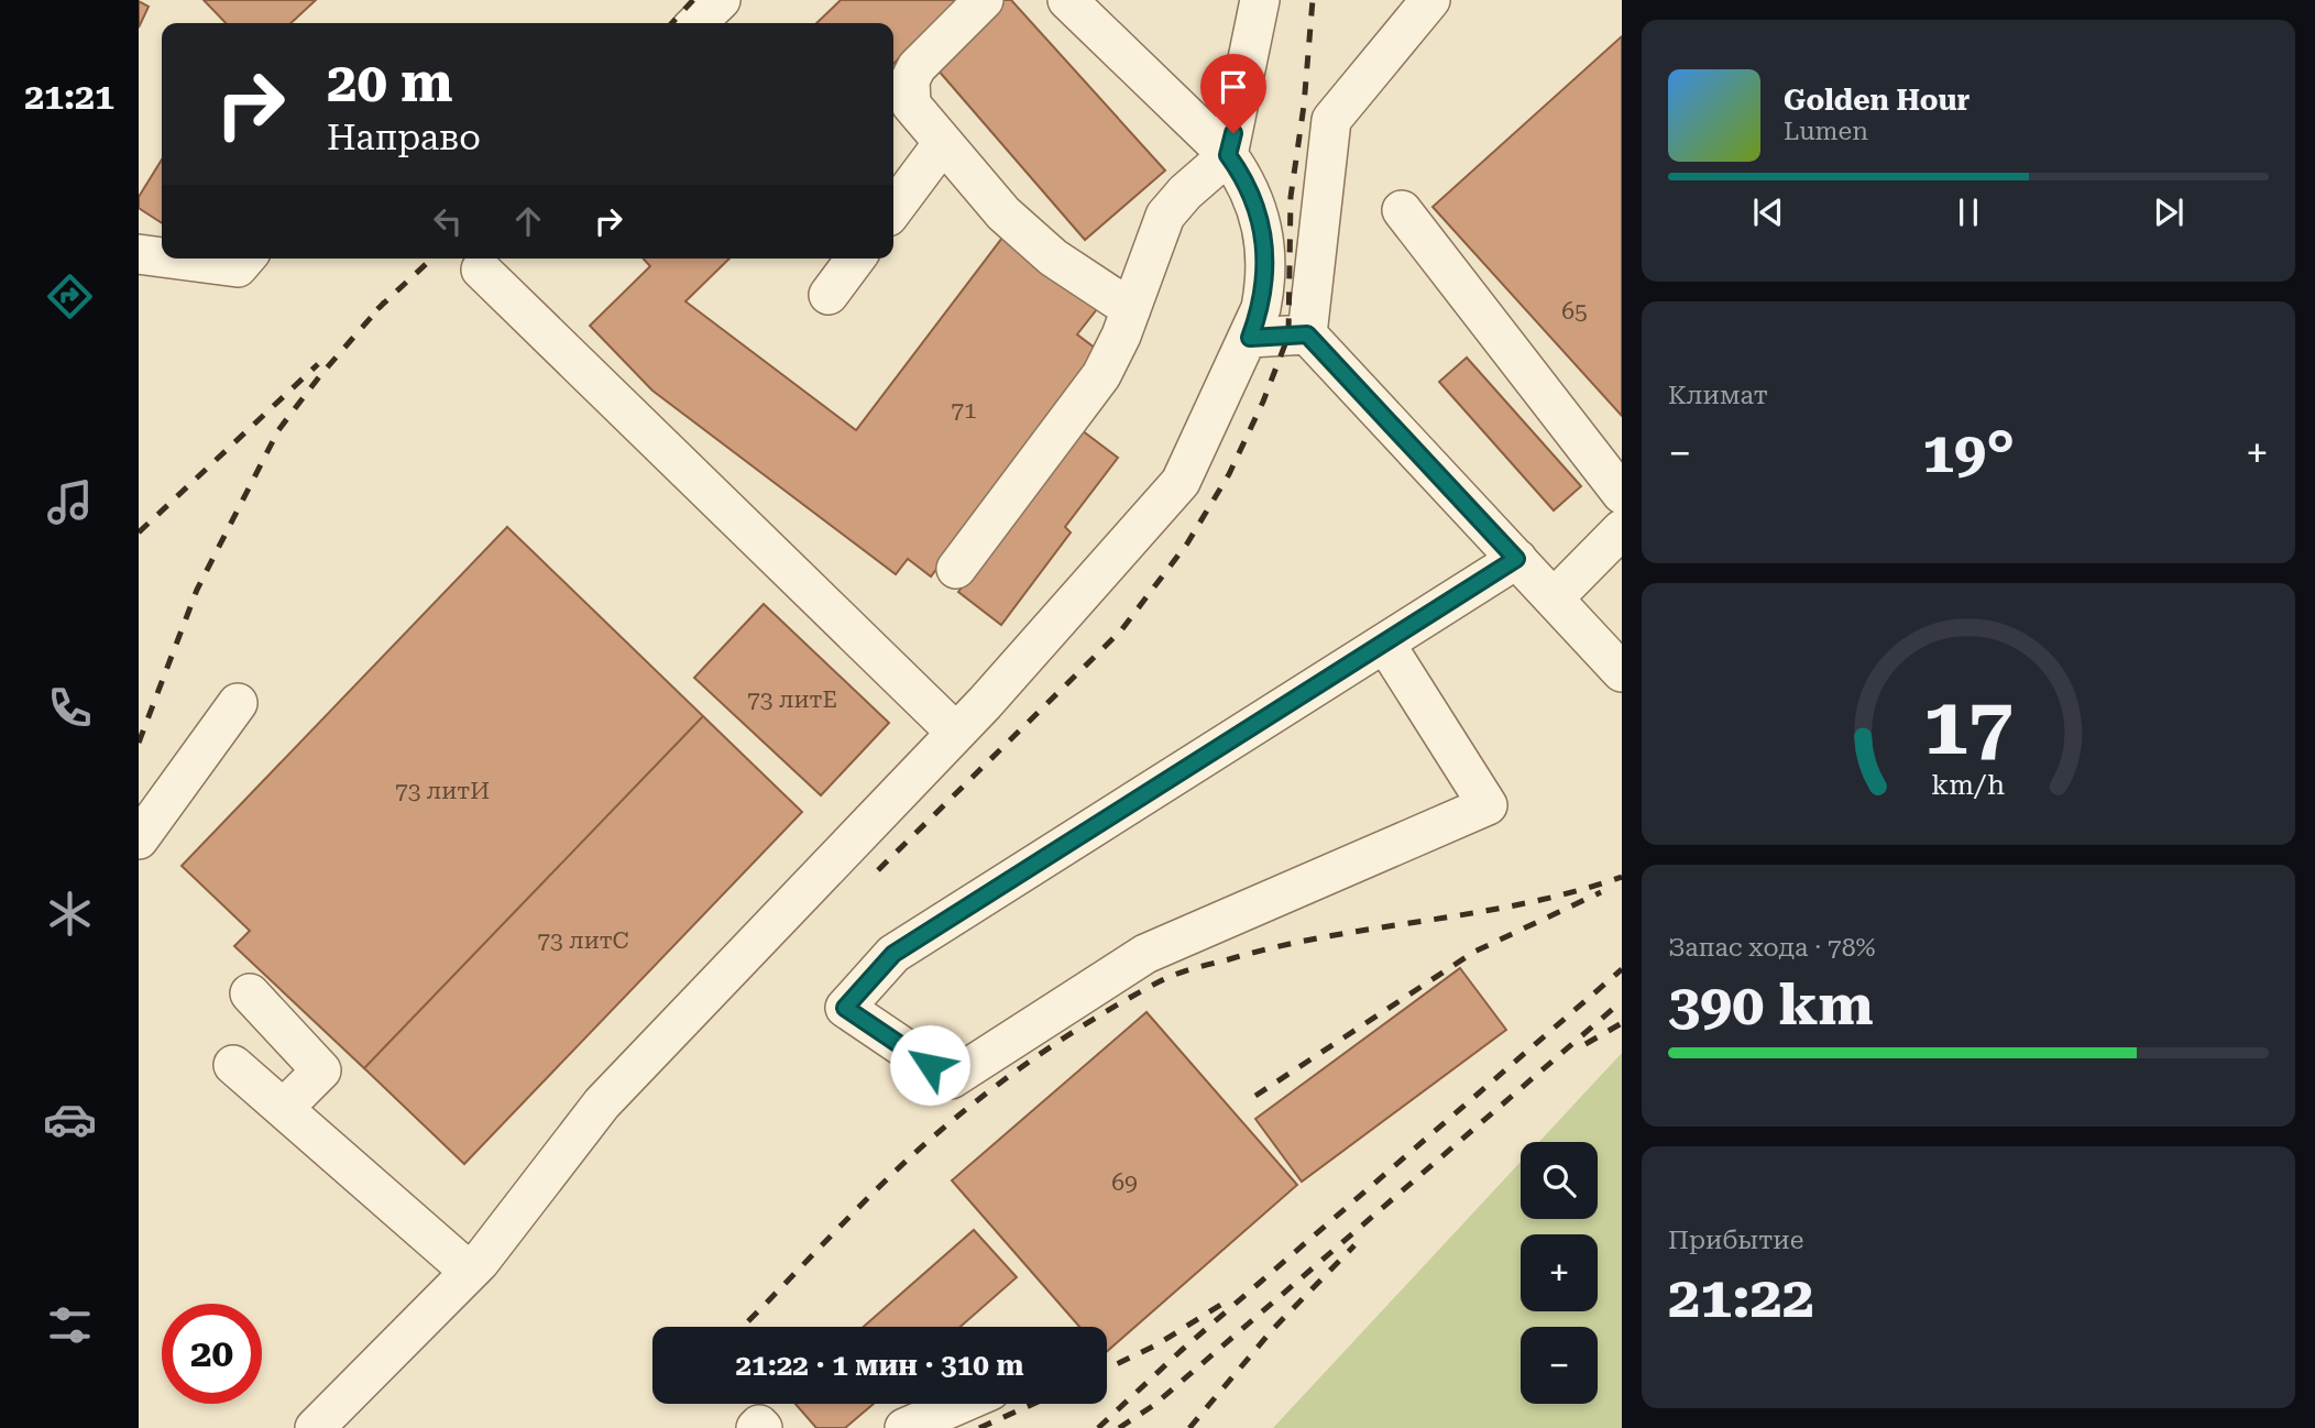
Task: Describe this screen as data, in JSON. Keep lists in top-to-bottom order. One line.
{"house_numbers":["65","71","73 литЕ","73 литИ","73 литС","69"],"page":{"tabs":"21:21","turn":["20 m","Направо"],"song":["Golden Hour","Lumen"],"tile":["Климат",["Запас хода · 78%","390 km"],["Прибытие","21:22"]],"heat":["−","19°","+"],"map_buttons":["+","−"],"limit":"20","trip":"21:22 · 1 мин · 310 m","gauge":["17","km/h"]}}
